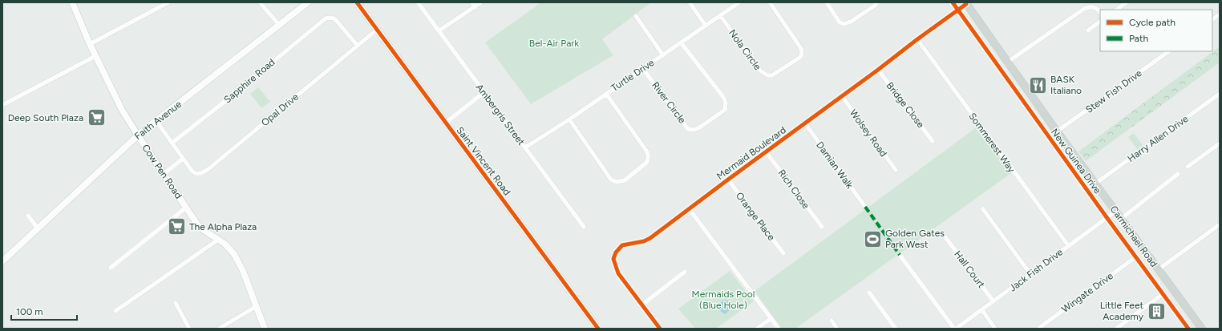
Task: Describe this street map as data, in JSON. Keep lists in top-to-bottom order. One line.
{"streets":{"main road":["Carmichael Road"],"street":["Nola Circle","Turtle Drive","Sapphire Road","Stew Fish Drive","River Circle","Bridge Close","Opal Drive","Ambergris Street","Faith Avenue","Wolsey Road","Harry Allen Drive","Sommerest Way","Mermaid Boulevard","Saint Vincent Road","New Guinea Drive","Damian Walk","Cow Pen Road","Rich Close","Orange Place","Hall Court","Jack Fish Drive","Wingate Drive"]},"crossings":[["Nola Circle","Turtle Drive"],["Turtle Drive","River Circle"],["Turtle Drive","Ambergris Street"],["Sapphire Road","Opal Drive"],["Stew Fish Drive","Carmichael Road"],["Bridge Close","Mermaid Boulevard"],["Opal Drive","Saint Vincent Road"],["Faith Avenue","Cow Pen Road"],["Wolsey Road","Mermaid Boulevard"],["Harry Allen Drive","Carmichael Road"],["Sommerest Way","Mermaid Boulevard"],["Sommerest Way","Jack Fish Drive"],["Mermaid Boulevard","New Guinea Drive"],["Mermaid Boulevard","Damian Walk"],["Mermaid Boulevard","Rich Close"],["Mermaid Boulevard","Orange Place"],["Mermaid Boulevard","Carmichael Road"],["New Guinea Drive","Jack Fish Drive"],["New Guinea Drive","Wingate Drive"],["Carmichael Road","Jack Fish Drive"],["Hall Court","Jack Fish Drive"]],"parks":["Bel-Air Park","Mermaids Pool (Blue Hole)"],"places":{"restaurant":["BASK Italiano"],"supermarket":["Deep South Plaza","The Alpha Plaza"],"sports":["Golden Gates Park West"],"building":["Little Feet Academy"]},"legend":["Cycle path","Path"],"scale_bar":"100 m"}
